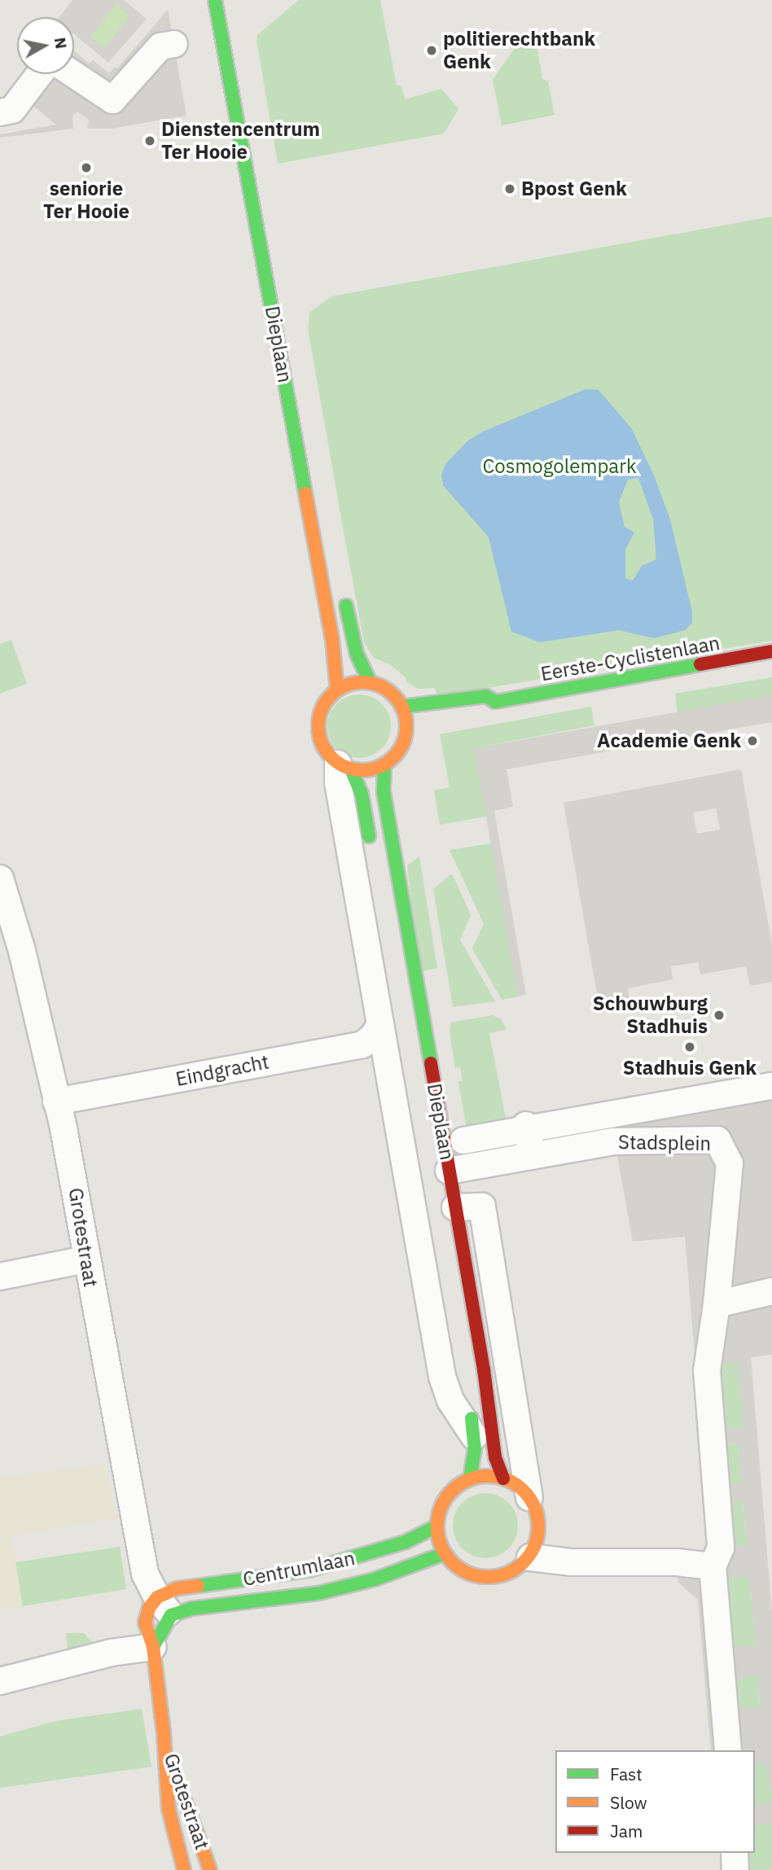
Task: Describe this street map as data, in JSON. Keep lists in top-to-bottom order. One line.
{"streets":{"main road":["Dieplaan","Eerste-Cyclistenlaan","Grotestraat","Centrumlaan"],"street":["Eindgracht","Stadsplein"]},"crossings":[["Dieplaan","Eerste-Cyclistenlaan"],["Dieplaan","Stadsplein"],["Dieplaan","Centrumlaan"],["Eindgracht","Grotestraat"],["Grotestraat","Centrumlaan"]],"parks":["Cosmogolempark"],"places":["politierechtbank Genk","Dienstencentrum Ter Hooie","seniorie Ter Hooie","Bpost Genk","Academie Genk","Schouwburg Stadhuis","Stadhuis Genk"],"legend":["Fast","Slow","Jam"],"north":"right"}
